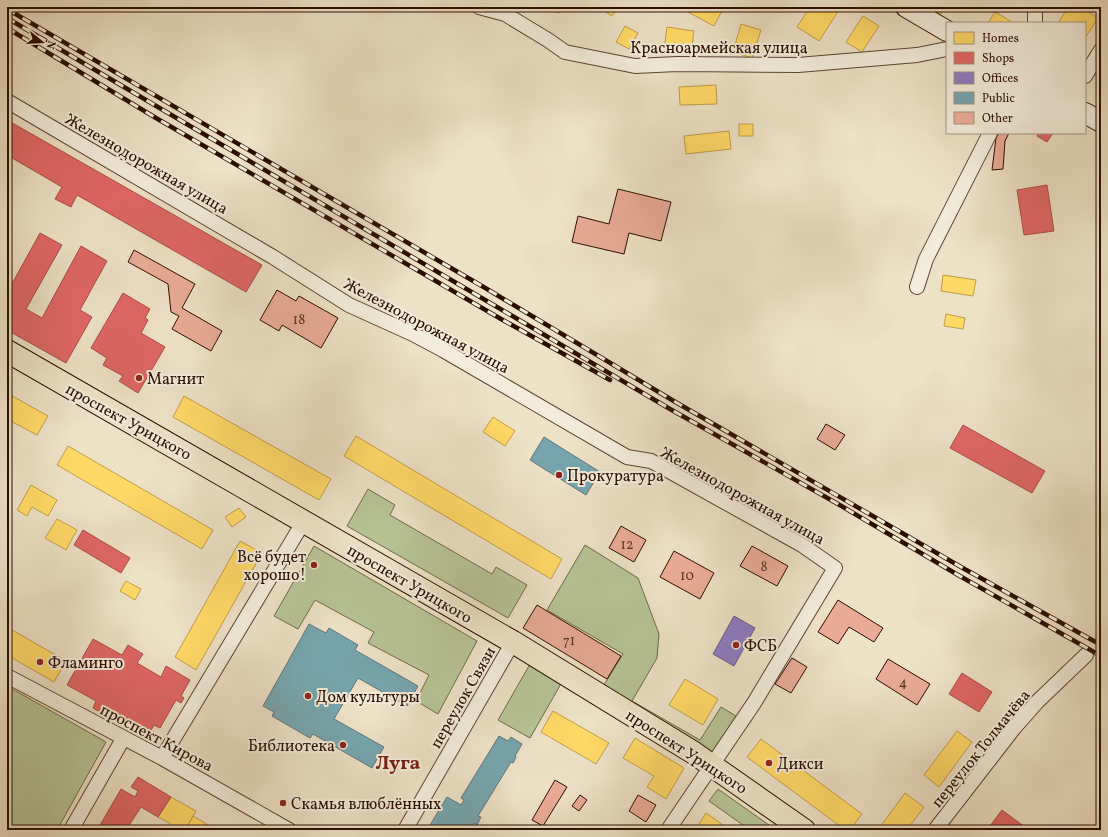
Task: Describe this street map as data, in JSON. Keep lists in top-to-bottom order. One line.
{"streets":{"main road":["проспект Урицкого"],"street":["Красноармейская улица","Железнодорожная улица","переулок Связи","проспект Кирова","переулок Толмачёва"]},"crossings":[["Железнодорожная улица","проспект Урицкого"],["проспект Урицкого","переулок Связи"]],"districts":["Луга"],"places":["Магнит","Прокуратура","Всё будет хорошо!","ФСБ","Фламинго","Дом культуры","Библиотека","Дикси","Скамья влюблённых"],"house_numbers":["18","12","8","10","71","4"],"legend":["Homes","Shops","Offices","Public","Other"],"north":"right"}
